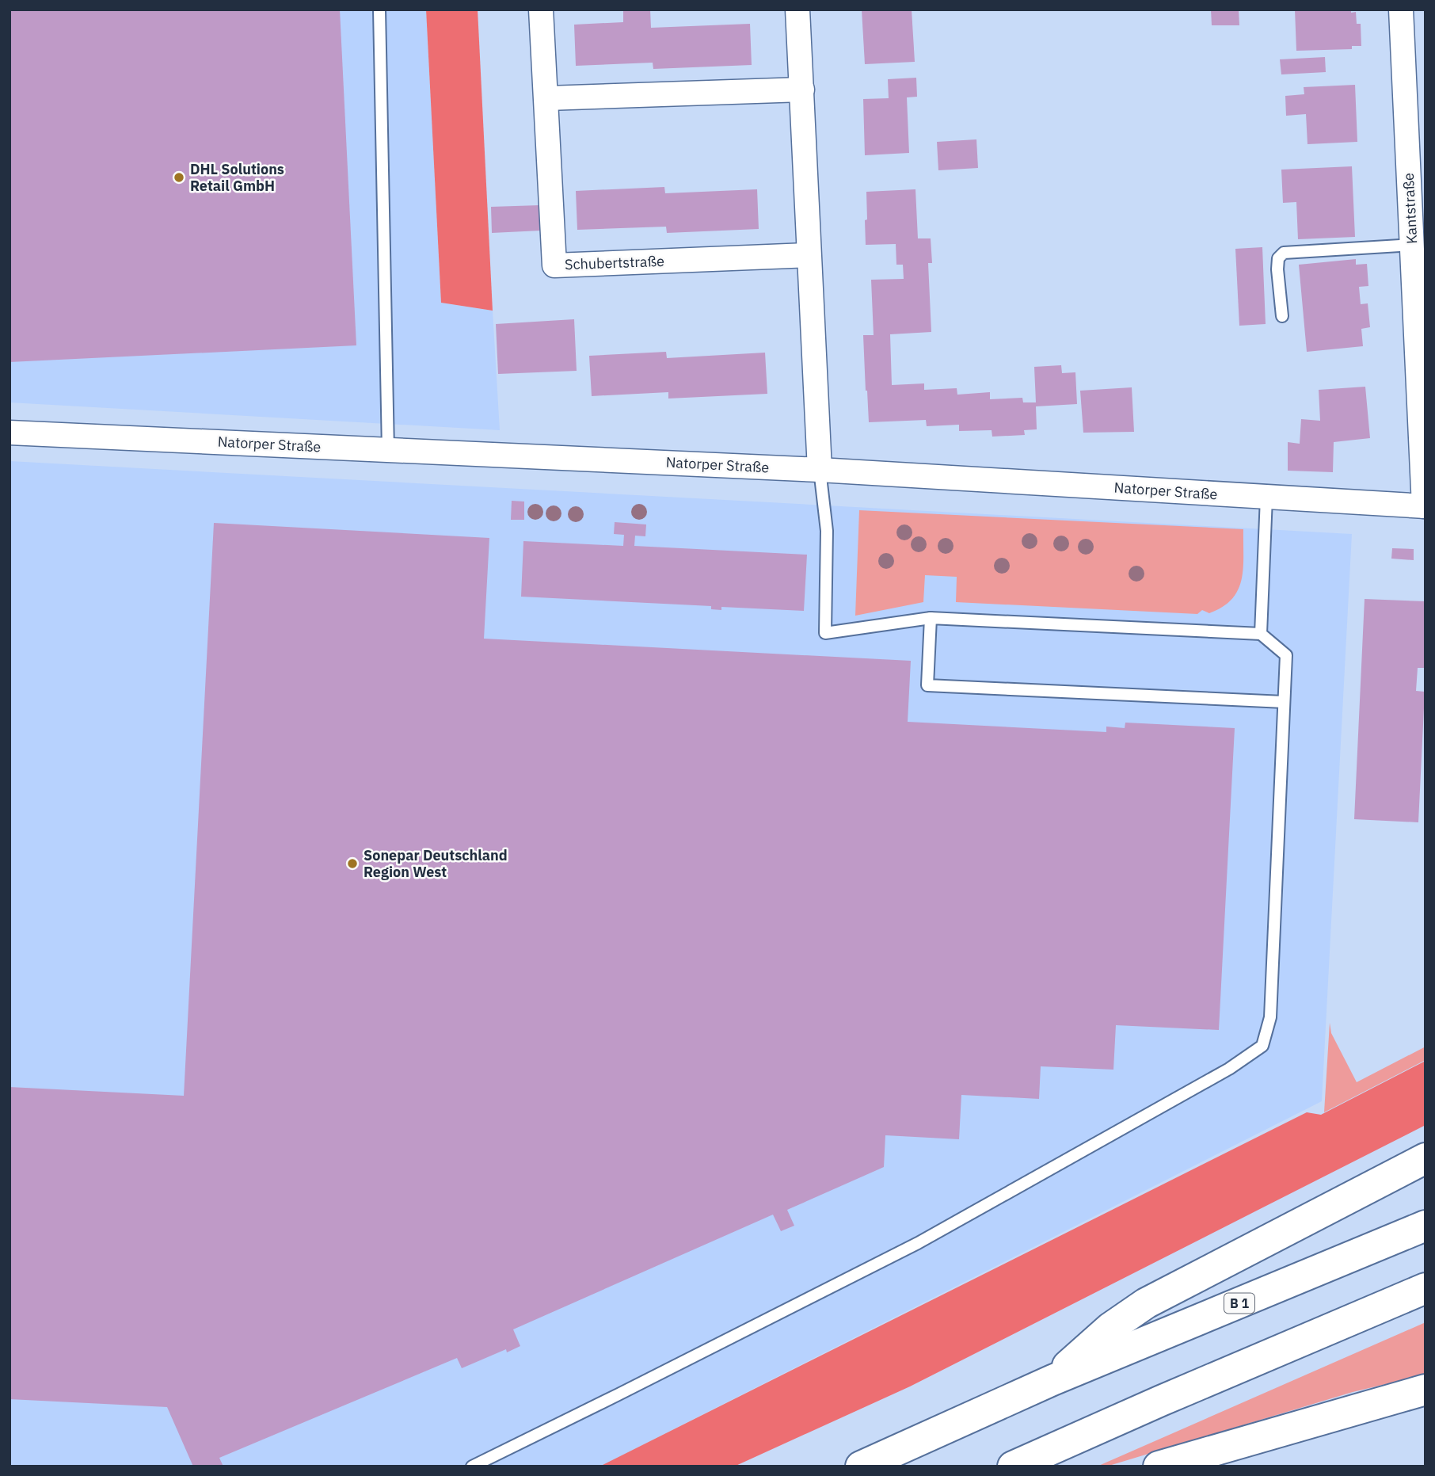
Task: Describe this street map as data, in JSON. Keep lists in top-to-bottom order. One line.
{"streets":{"highway":["B 1"],"street":["Kantstraße","Schubertstraße","Natorper Straße"]},"crossings":[["Kantstraße","Natorper Straße"]],"places":["DHL Solutions Retail GmbH","Sonepar Deutschland Region West"]}
